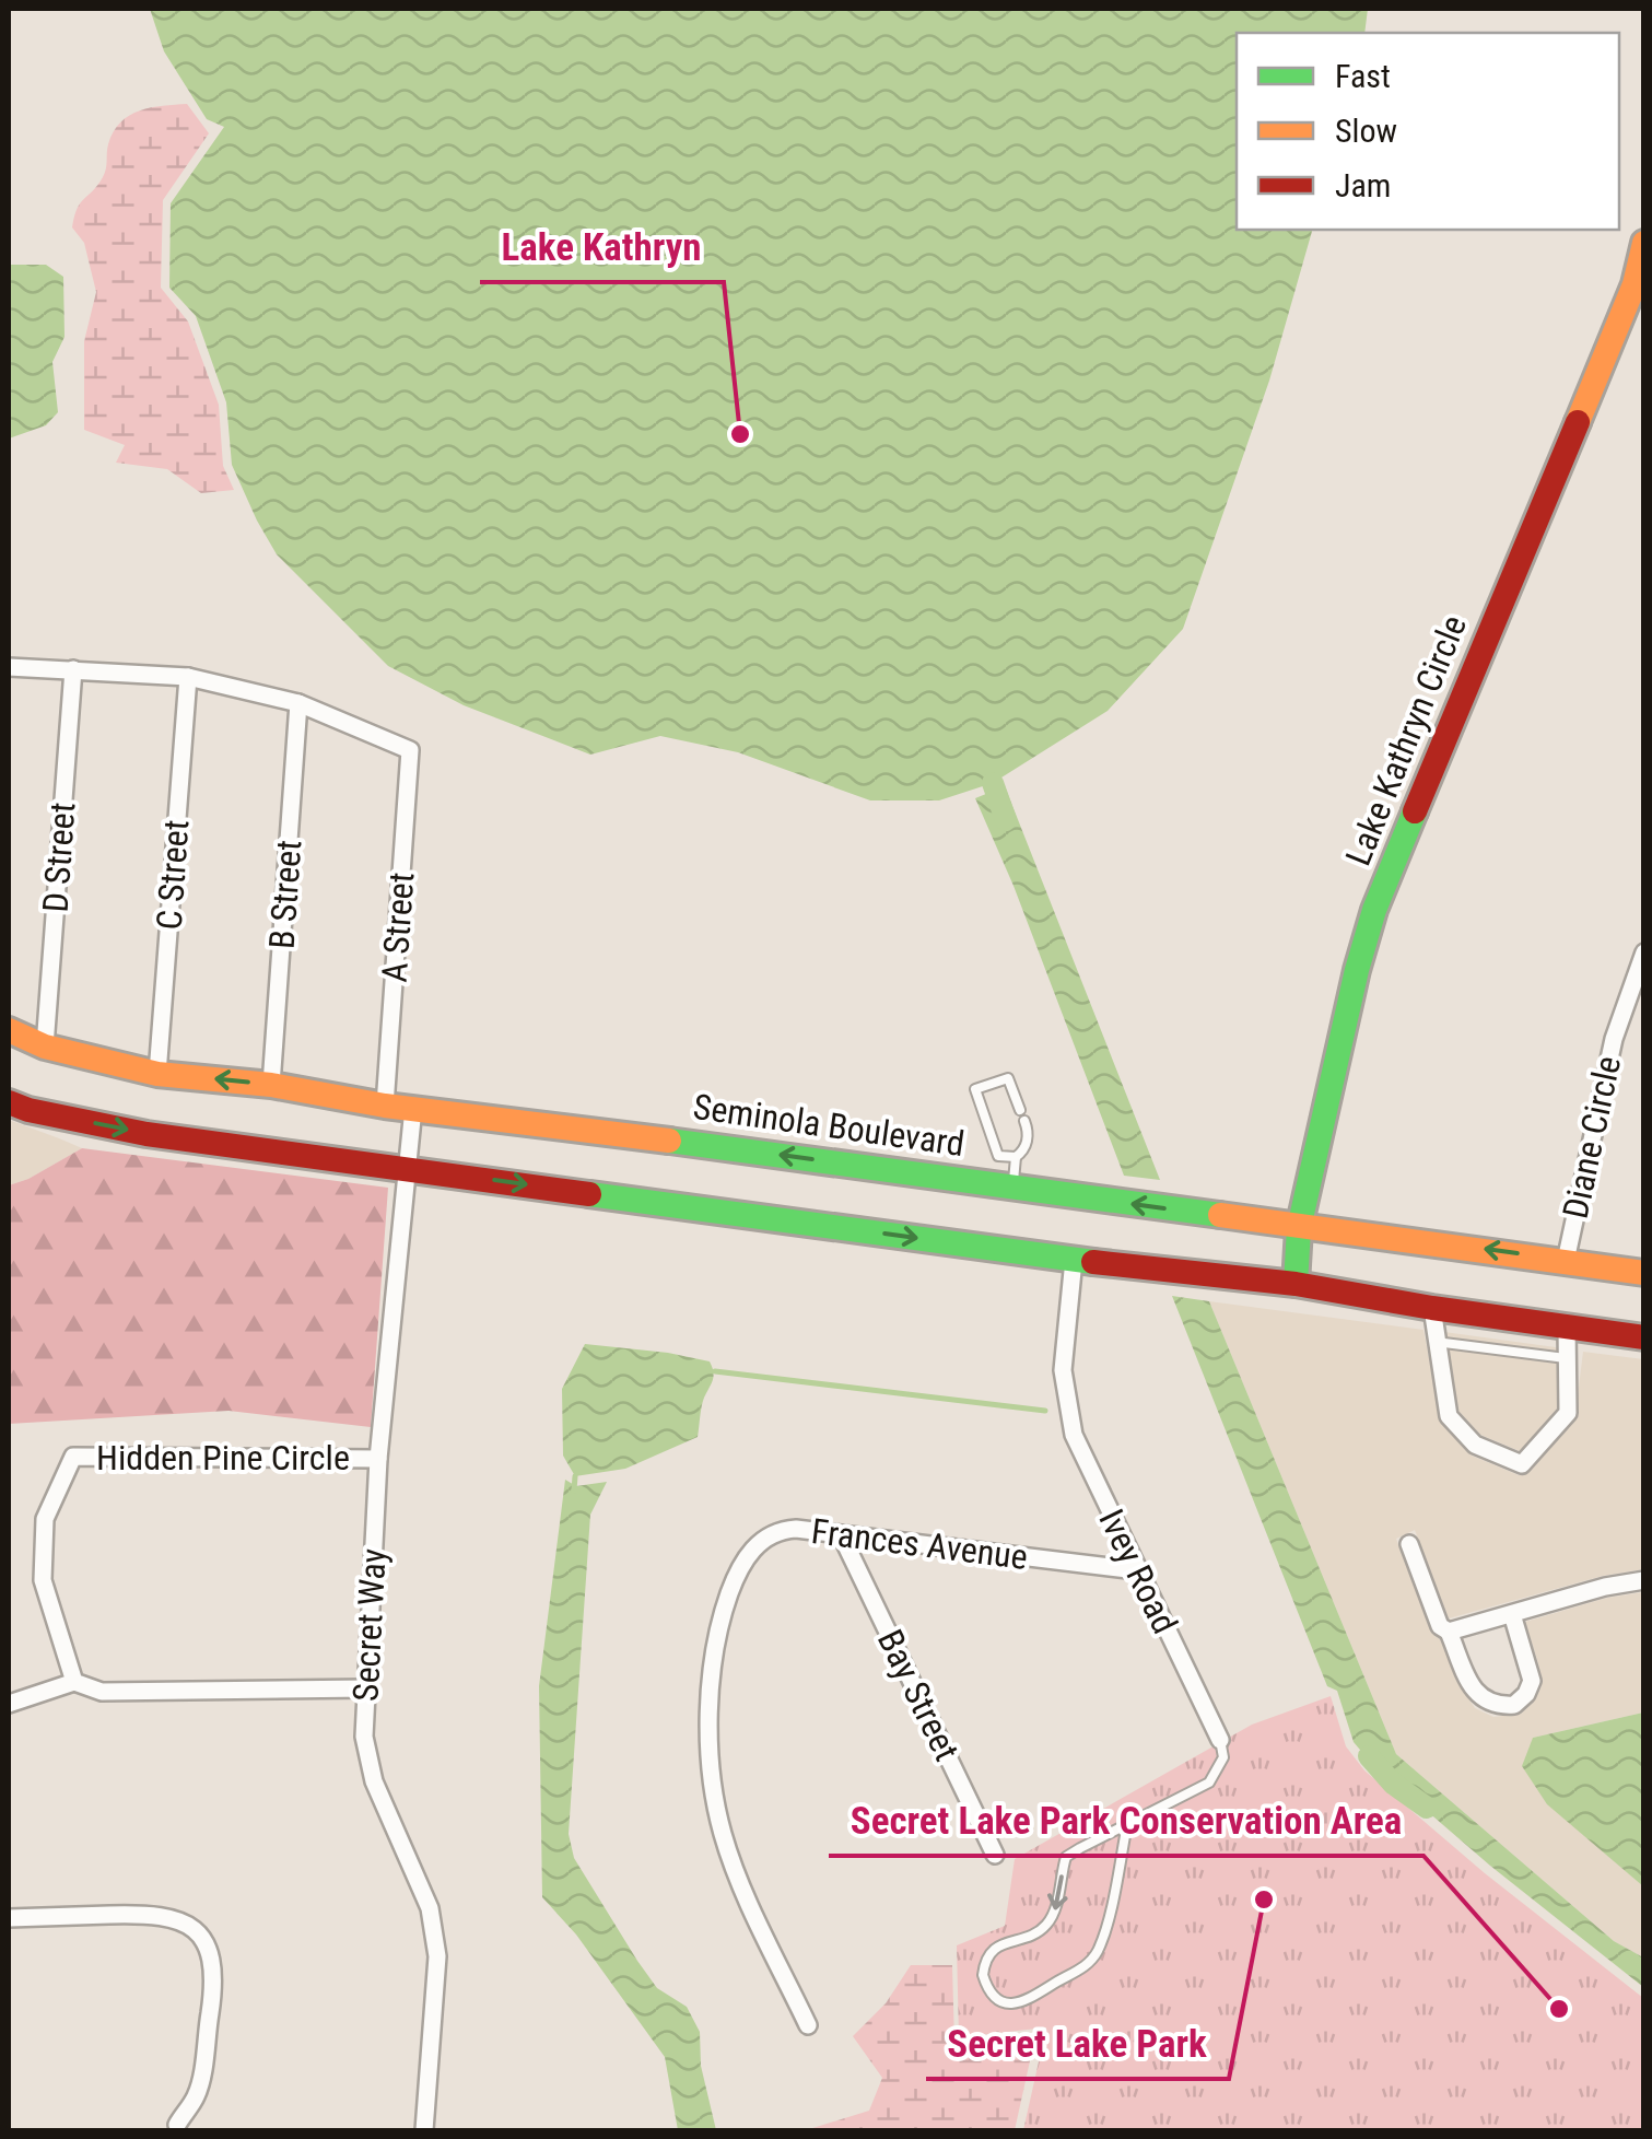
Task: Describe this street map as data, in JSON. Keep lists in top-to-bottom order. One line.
{"streets":{"main road":["Lake Kathryn Circle","Seminola Boulevard"],"street":["D Street","C Street","B Street","A Street","Diane Circle","Hidden Pine Circle","Frances Avenue","Ivey Road","Secret Way","Bay Street"]},"crossings":[["Lake Kathryn Circle","Seminola Boulevard"],["D Street","Seminola Boulevard"],["C Street","Seminola Boulevard"],["B Street","A Street"],["B Street","Seminola Boulevard"],["A Street","Seminola Boulevard"],["Seminola Boulevard","Diane Circle"],["Seminola Boulevard","Secret Way"],["Hidden Pine Circle","Secret Way"],["Frances Avenue","Ivey Road"],["Frances Avenue","Bay Street"]],"places":["Lake Kathryn","Secret Lake Park","Secret Lake Park Conservation Area"],"legend":["Fast","Slow","Jam"]}
